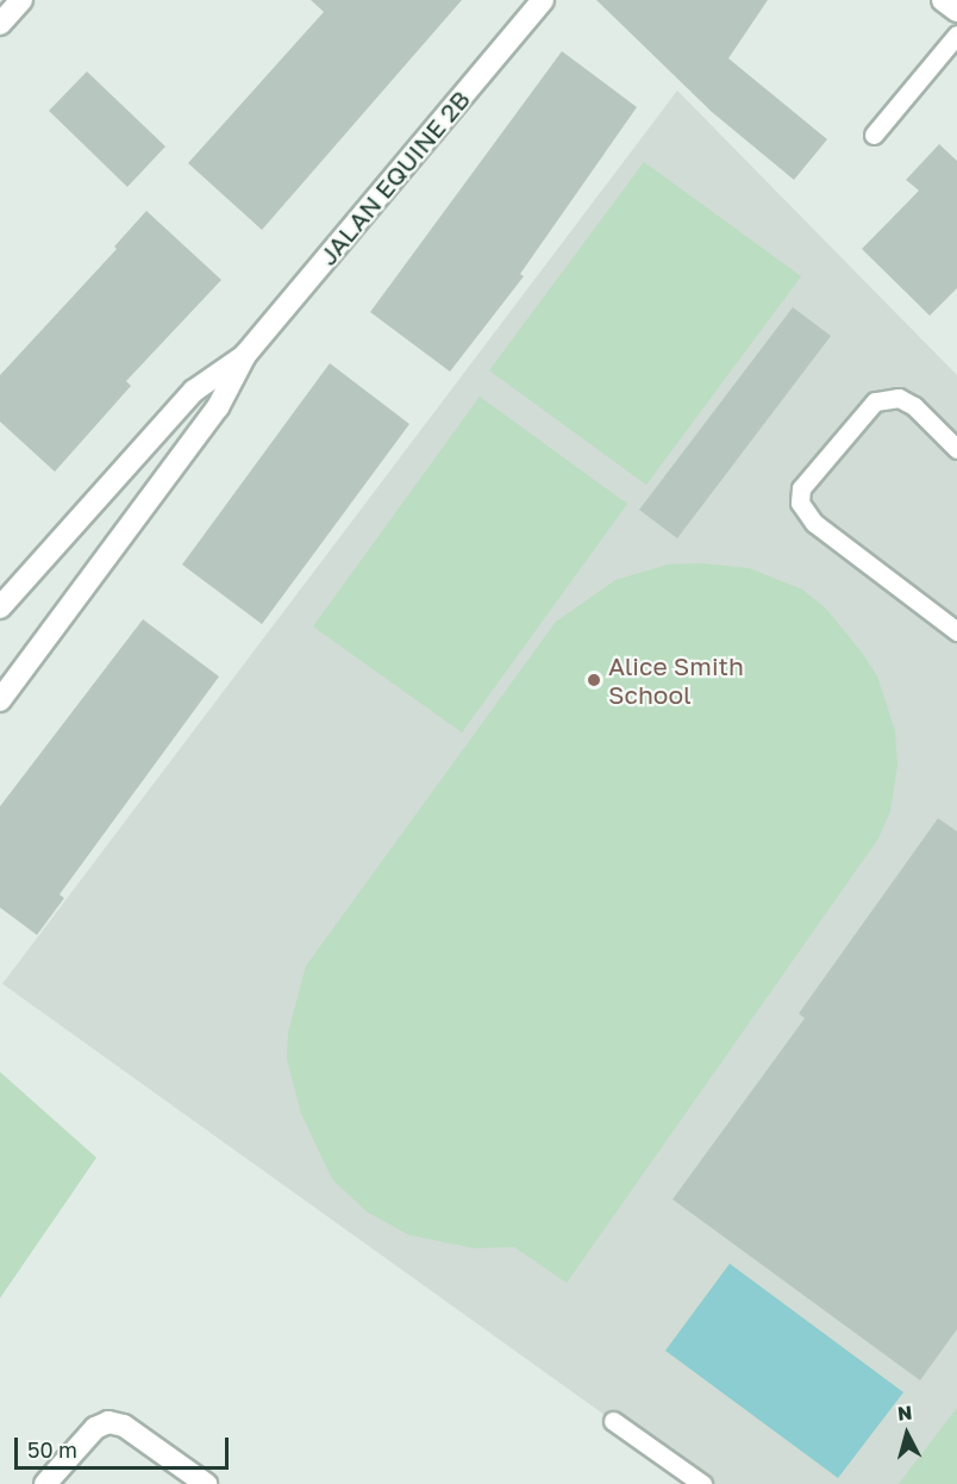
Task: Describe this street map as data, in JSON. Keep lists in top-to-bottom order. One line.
{"streets":{"street":["JALAN EQUINE 2B"]},"places":["Alice Smith School"],"scale_bar":"50 m","north":"top"}
